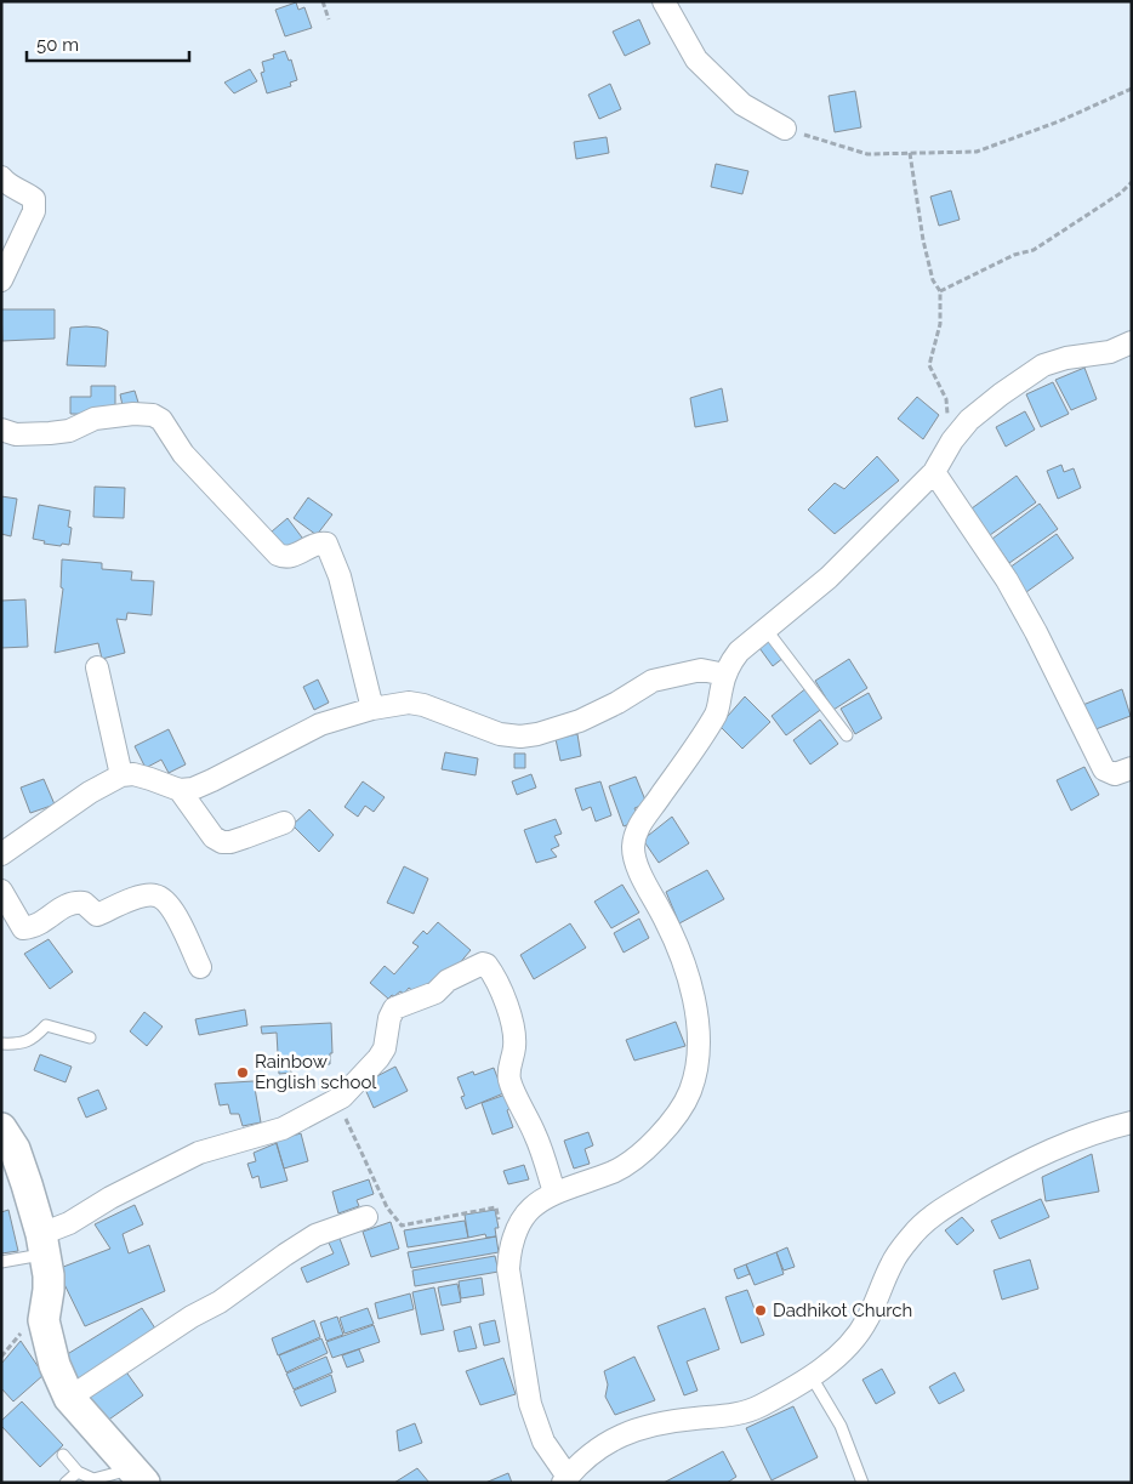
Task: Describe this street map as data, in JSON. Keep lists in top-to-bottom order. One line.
{"places":["Rainbow English school","Dadhikot Church"],"scale_bar":"50 m"}
